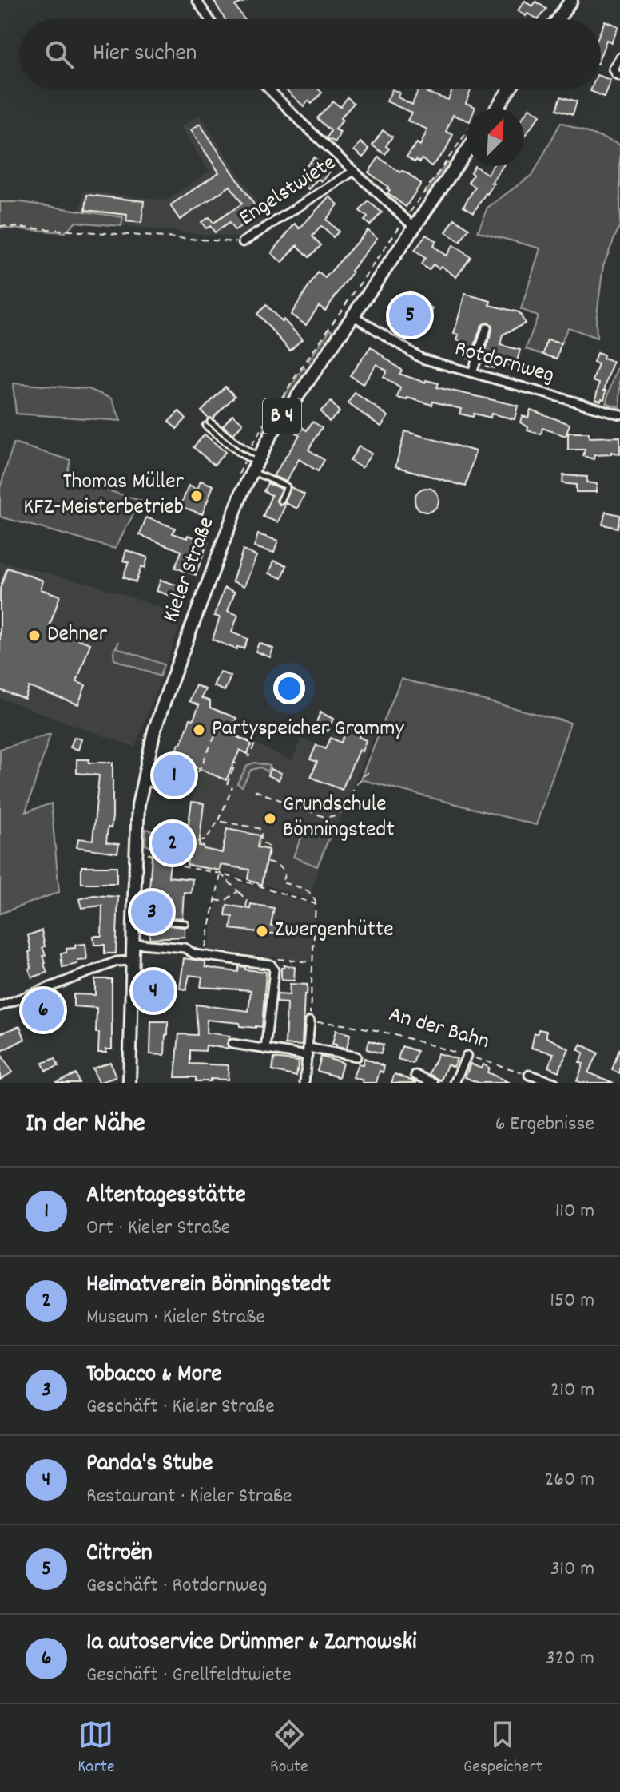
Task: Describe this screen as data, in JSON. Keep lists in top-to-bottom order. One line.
{"streets":{"main road":["B 4","Kieler Straße"],"street":["Engelstwiete","Rotdornweg"],"path":["An der Bahn"]},"crossings":[["Rotdornweg","Kieler Straße"]],"places":["Thomas Müller KFZ-Meisterbetrieb","Dehner","Partyspeicher Grammy","Grundschule Bönningstedt","Zwergenhütte"],"north":"top right","page":{"search":"Hier suchen","pins":["5","1","2","3","4","6"],"heading":["In der Nähe","6 Ergebnisse"],"list":[{"mark":"1","name":"Altentagesstätte","note":"Ort · Kieler Straße","value":"110 m"},{"mark":"2","name":"Heimatverein Bönningstedt","note":"Museum · Kieler Straße","value":"150 m"},{"mark":"3","name":"Tobacco & More","note":"Geschäft · Kieler Straße","value":"210 m"},{"mark":"4","name":"Panda's Stube","note":"Restaurant · Kieler Straße","value":"260 m"},{"mark":"5","name":"Citroën","note":"Geschäft · Rotdornweg","value":"310 m"},{"mark":"6","name":"1a autoservice Drümmer & Zarnowski","note":"Geschäft · Grellfeldtwiete","value":"320 m"}],"nav":["Karte","Route","Gespeichert"]}}
